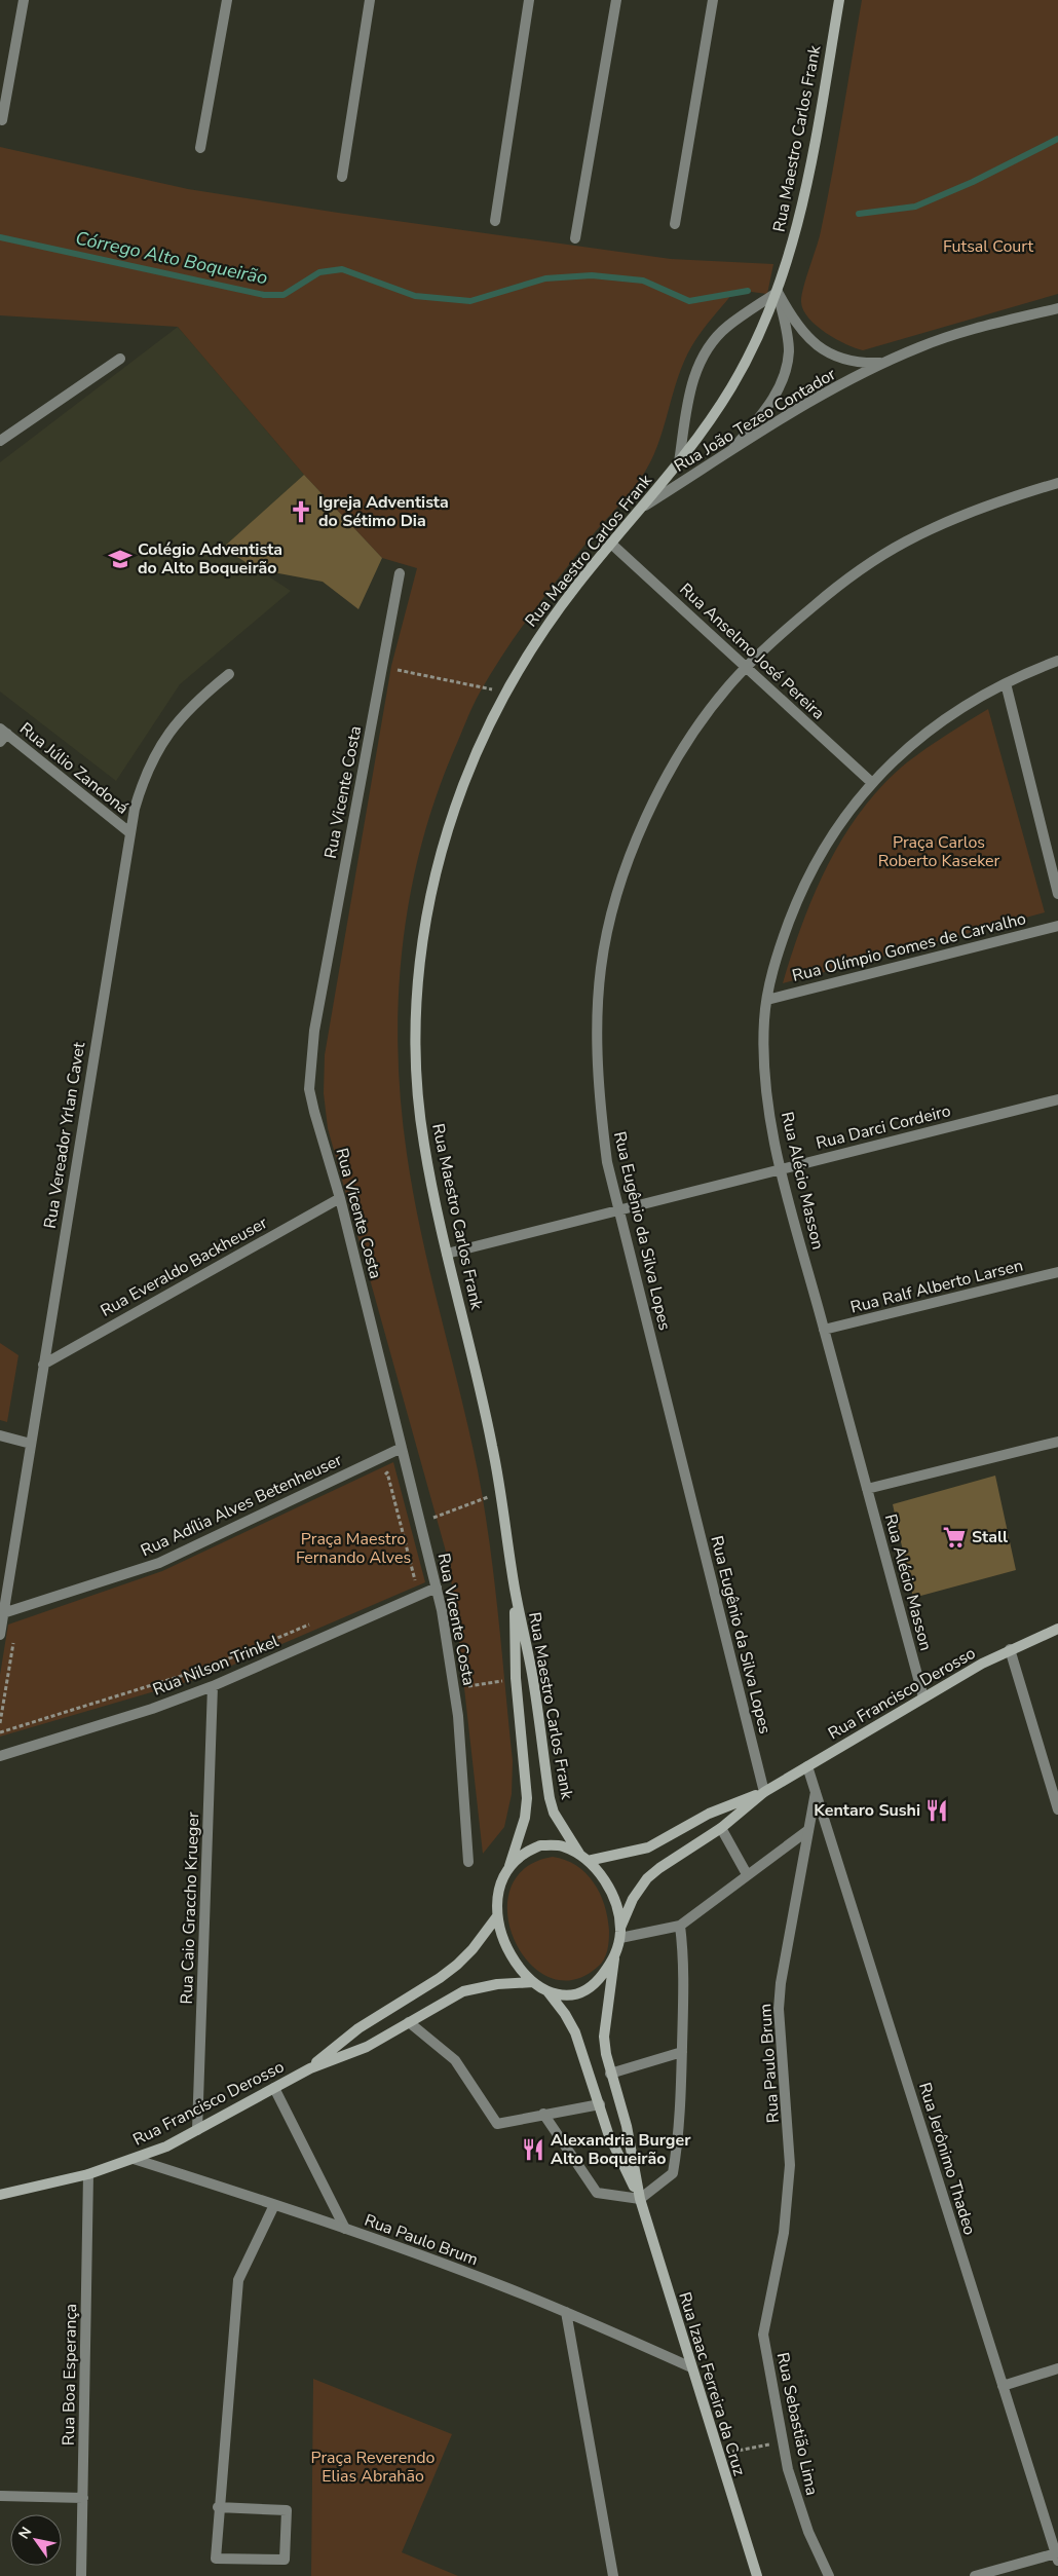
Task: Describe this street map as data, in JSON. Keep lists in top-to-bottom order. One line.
{"streets":{"main road":["Rua Maestro Carlos Frank","Rua Francisco Derosso","Rua Izaac Ferreira da Cruz"],"street":["Rua João Tezeo Contador","Rua Anselmo José Pereira","Rua Júlio Zandoná","Rua Vicente Costa","Rua Olímpio Gomes de Carvalho","Rua Darci Cordeiro","Rua Vereador Yrlan Cavet","Rua Alécio Masson","Rua Eugênio da Silva Lopes","Rua Everaldo Backheuser","Rua Ralf Alberto Larsen","Rua Adília Alves Betenheuser","Rua Nilson Trinkel","Rua Caio Graccho Krueger","Rua Paulo Brum","Rua Jerônimo Thadeo","Rua Boa Esperança","Rua Sebastião Lima"]},"crossings":[["Rua Maestro Carlos Frank","Rua João Tezeo Contador"],["Rua Maestro Carlos Frank","Rua Anselmo José Pereira"],["Rua Maestro Carlos Frank","Rua Darci Cordeiro"],["Rua Maestro Carlos Frank","Rua Francisco Derosso"],["Rua Maestro Carlos Frank","Rua Izaac Ferreira da Cruz"],["Rua Anselmo José Pereira","Rua Alécio Masson"],["Rua Anselmo José Pereira","Rua Eugênio da Silva Lopes"],["Rua Júlio Zandoná","Rua Vereador Yrlan Cavet"],["Rua Vicente Costa","Rua Everaldo Backheuser"],["Rua Vicente Costa","Rua Adília Alves Betenheuser"],["Rua Vicente Costa","Rua Nilson Trinkel"],["Rua Olímpio Gomes de Carvalho","Rua Alécio Masson"],["Rua Darci Cordeiro","Rua Alécio Masson"],["Rua Darci Cordeiro","Rua Eugênio da Silva Lopes"],["Rua Vereador Yrlan Cavet","Rua Everaldo Backheuser"],["Rua Vereador Yrlan Cavet","Rua Adília Alves Betenheuser"],["Rua Alécio Masson","Rua Ralf Alberto Larsen"],["Rua Alécio Masson","Rua Francisco Derosso"],["Rua Eugênio da Silva Lopes","Rua Francisco Derosso"],["Rua Nilson Trinkel","Rua Caio Graccho Krueger"],["Rua Francisco Derosso","Rua Caio Graccho Krueger"],["Rua Francisco Derosso","Rua Paulo Brum"],["Rua Francisco Derosso","Rua Jerônimo Thadeo"],["Rua Francisco Derosso","Rua Boa Esperança"],["Rua Francisco Derosso","Rua Izaac Ferreira da Cruz"],["Rua Paulo Brum","Rua Jerônimo Thadeo"],["Rua Paulo Brum","Rua Izaac Ferreira da Cruz"],["Rua Paulo Brum","Rua Sebastião Lima"]],"water":["Córrego Alto Boqueirão"],"parks":["Futsal Court","Praça Carlos Roberto Kaseker","Praça Maestro Fernando Alves","Praça Reverendo Elias Abrahão"],"places":{"church":["Igreja Adventista do Sétimo Dia"],"school or university":["Colégio Adventista do Alto Boqueirão"],"supermarket":["Stall"],"restaurant":["Kentaro Sushi","Alexandria Burger Alto Boqueirão"]},"north":"top left"}
